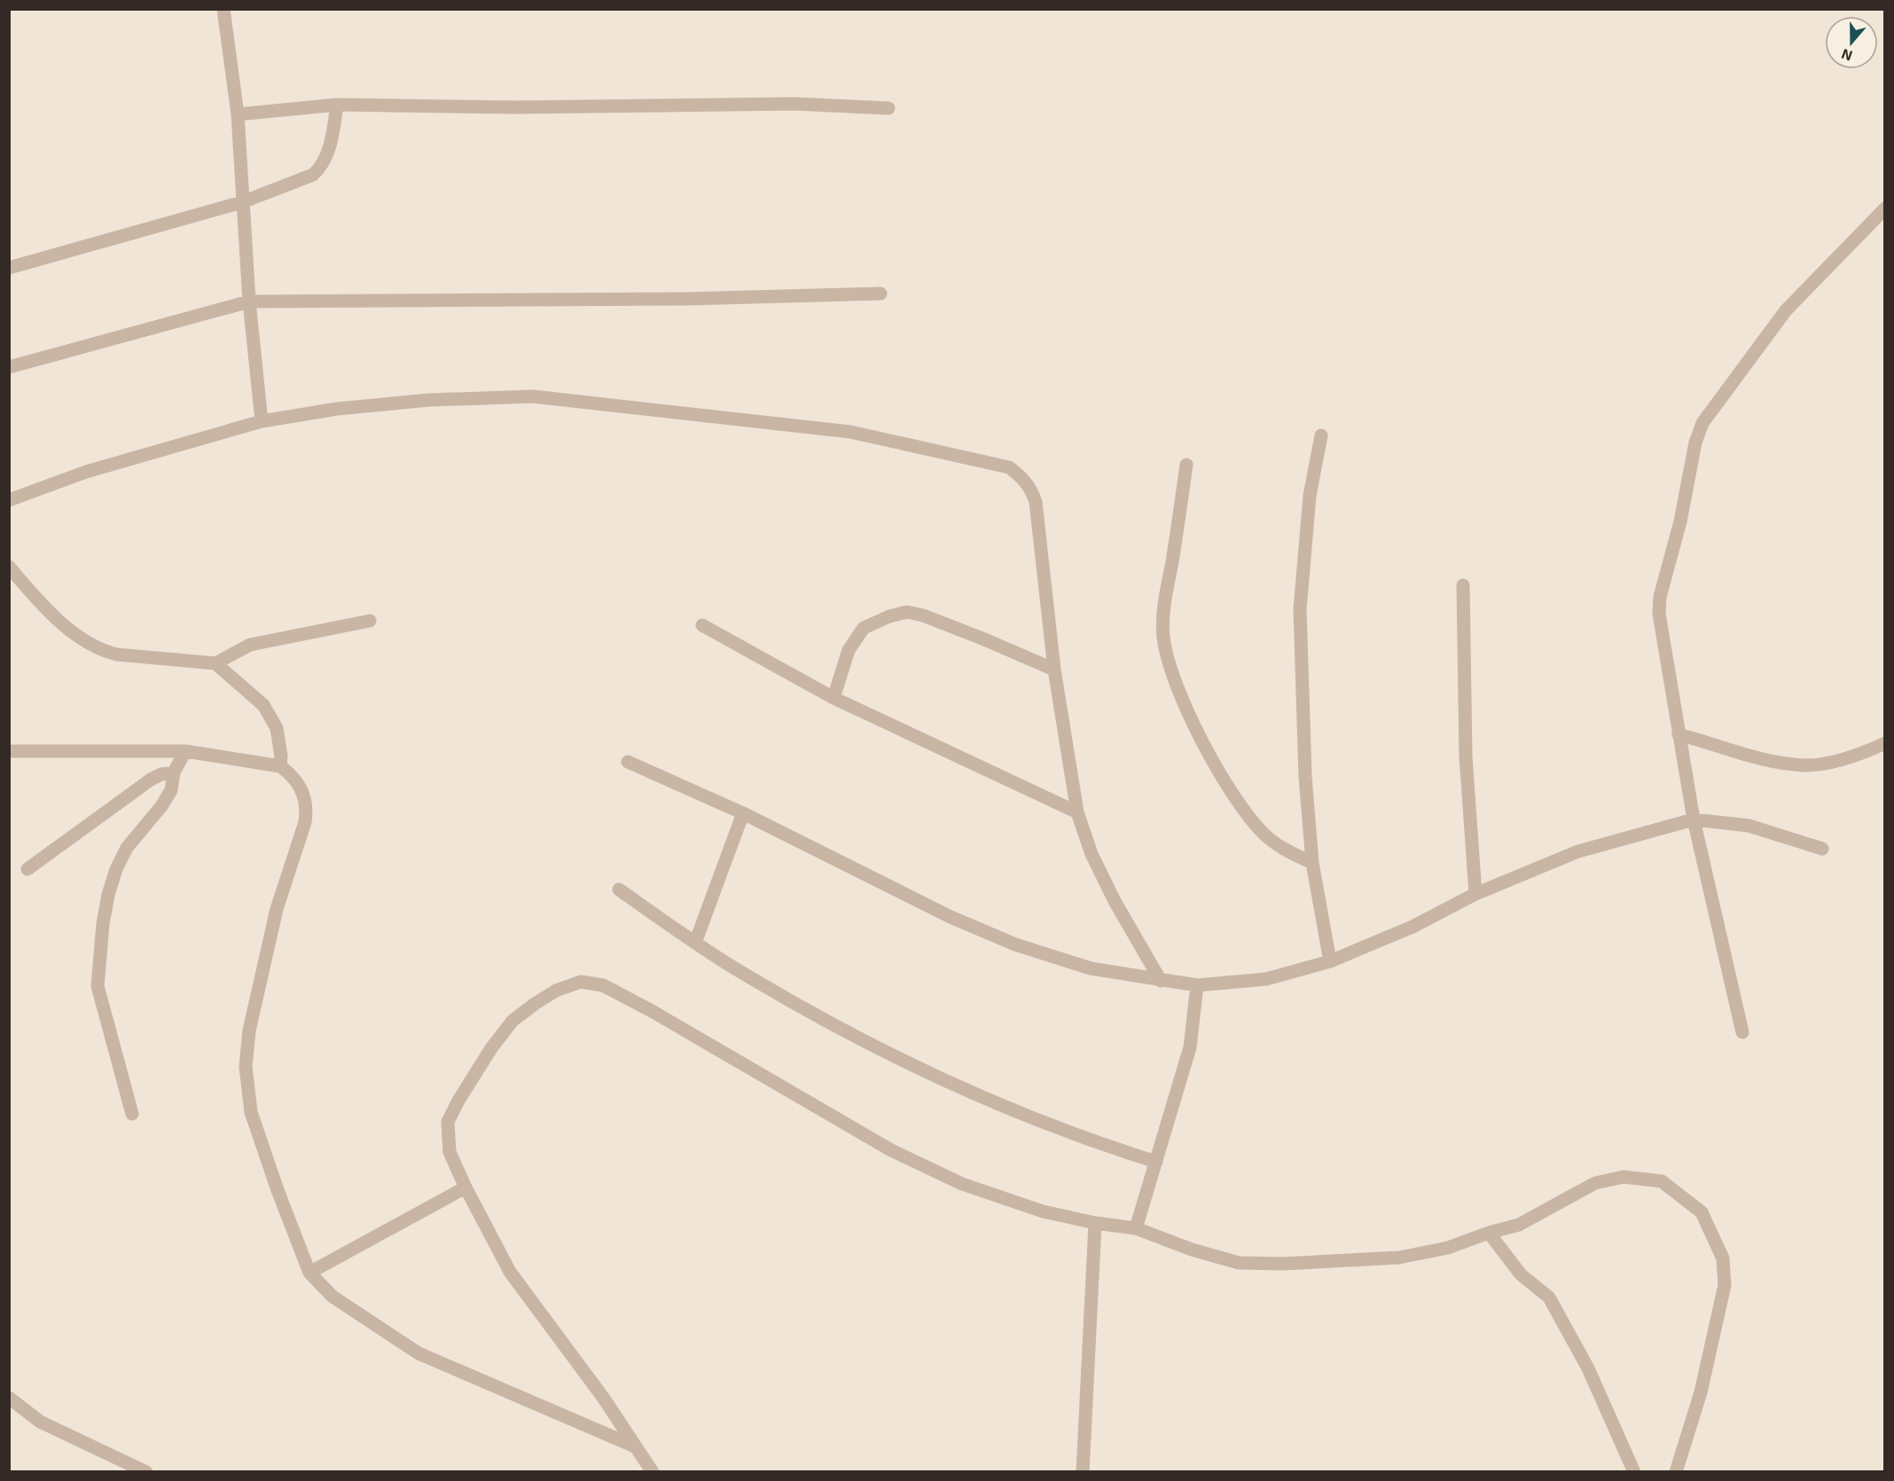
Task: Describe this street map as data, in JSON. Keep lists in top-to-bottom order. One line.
{"north":"bottom"}
